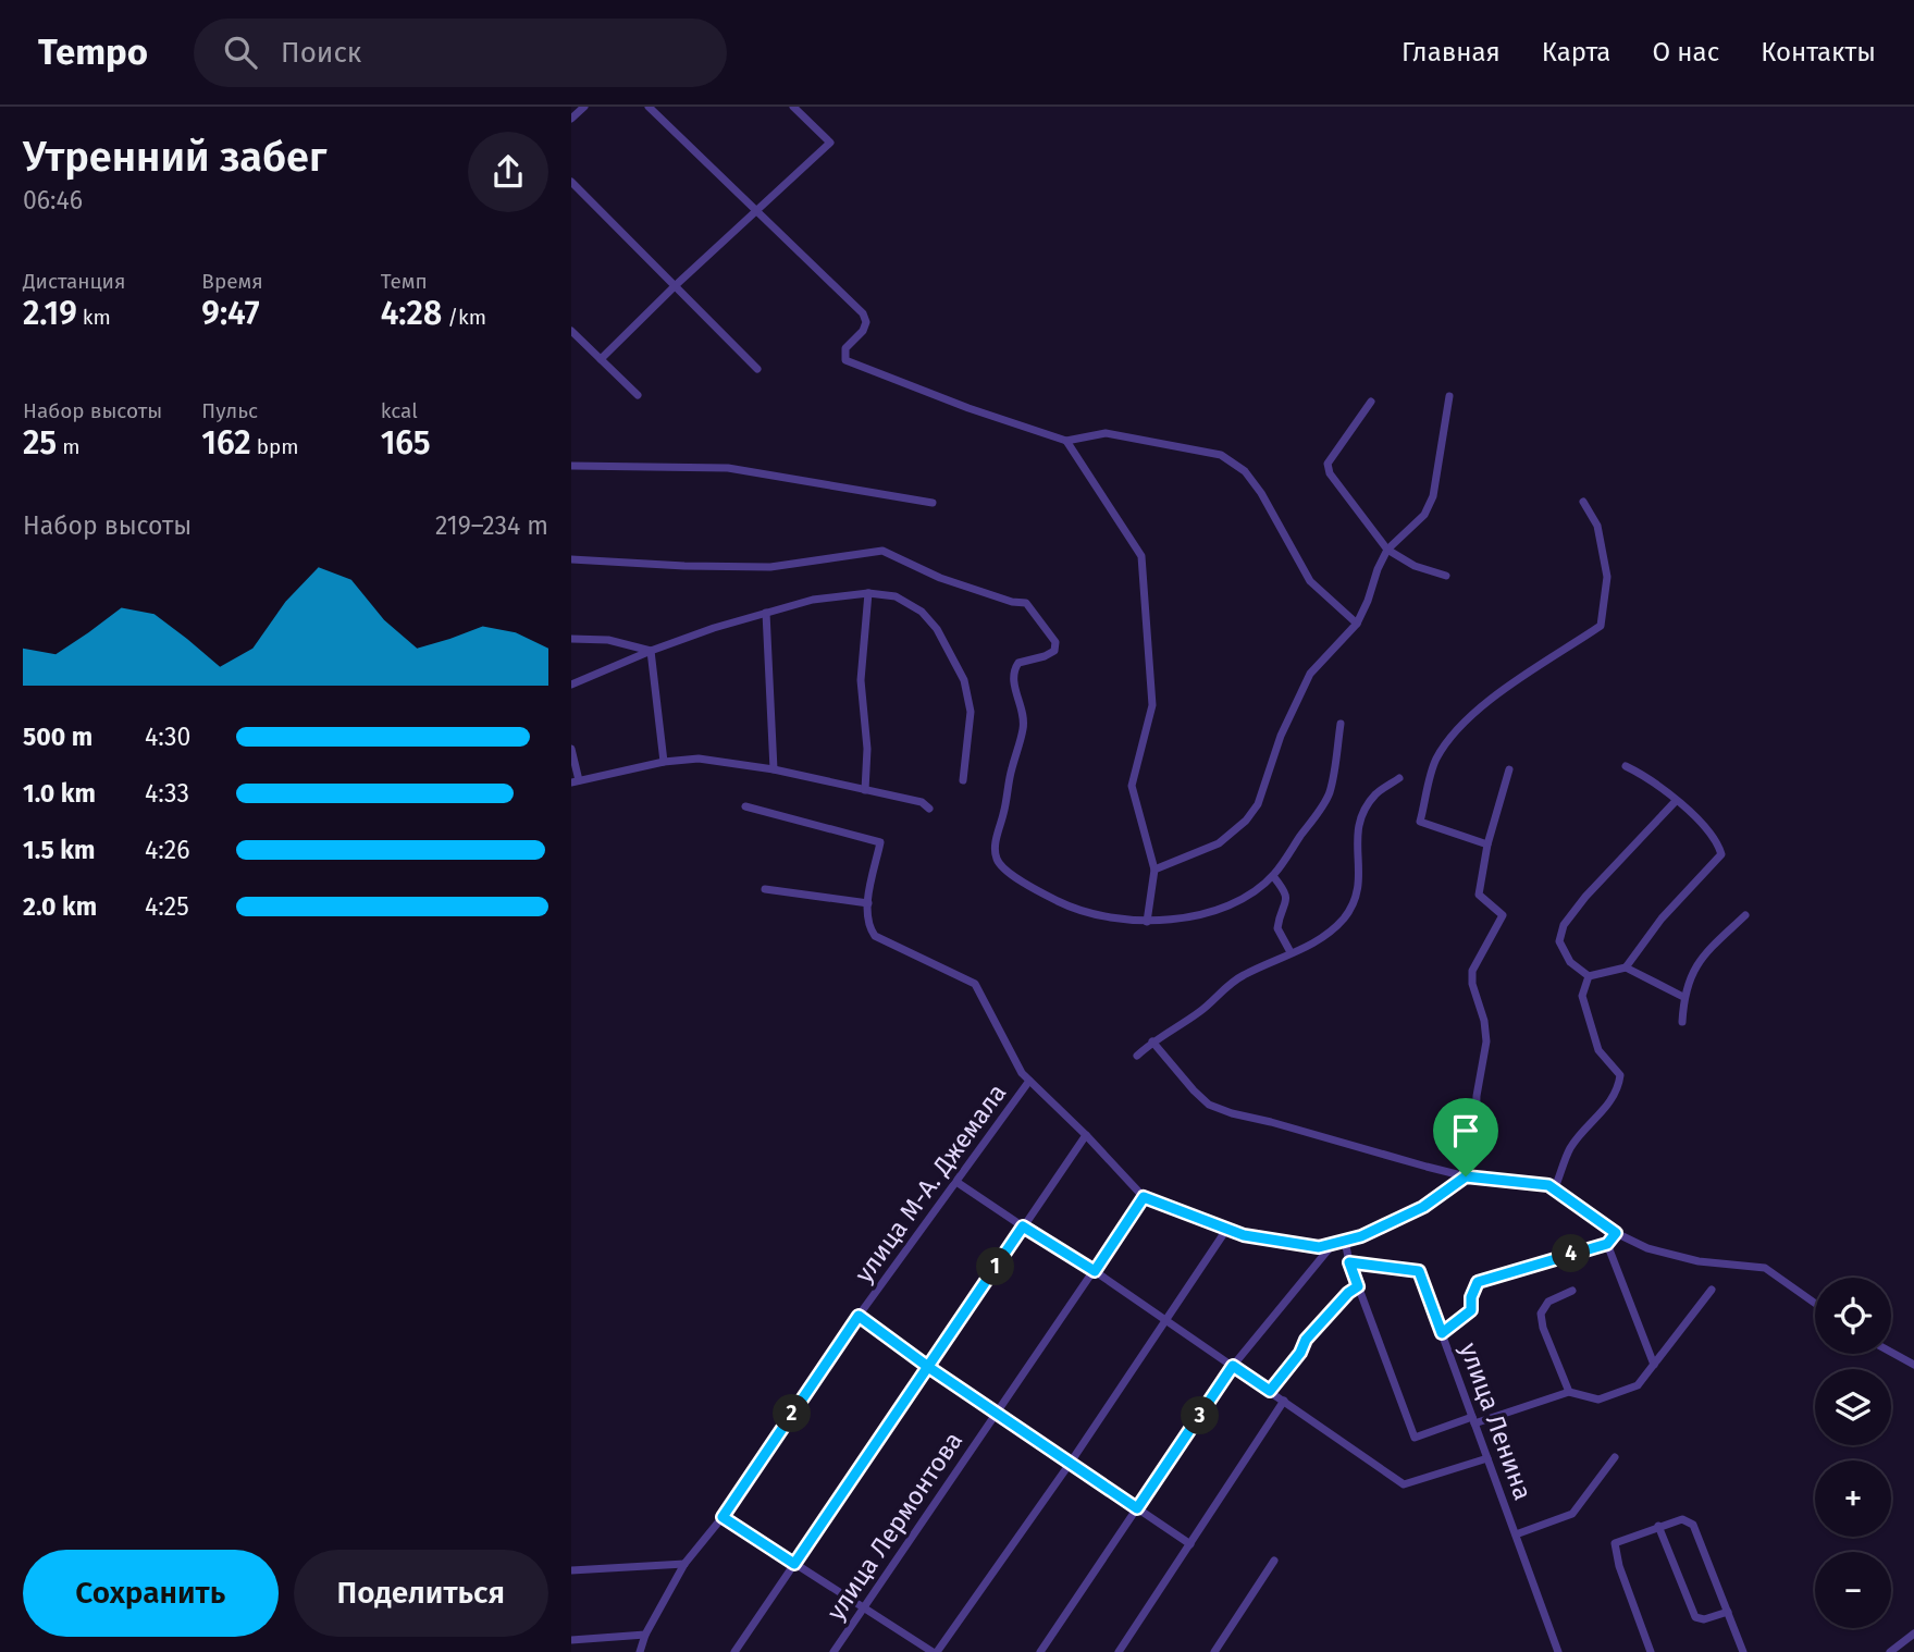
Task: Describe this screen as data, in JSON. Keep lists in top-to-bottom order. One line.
{"streets":{"street":["улица М-А. Джемала","улица Ленина","улица Лермонтова"]},"page":{"header":"Tempo","search":"Поиск","nav":["Главная","Карта","О нас","Контакты"],"heading":["Утренний забег","06:46"],"stats":[["Дистанция","2.19 km"],["Время","9:47"],["Темп","4:28 /km"],["Набор высоты","25 m"],["Пульс","162 bpm"],["kcal","165"]],"chart":["Набор высоты","219–234 m"],"list":[{"name":"500 m","note":"4:30"},{"name":"1.0 km","note":"4:33"},{"name":"1.5 km","note":"4:26"},{"name":"2.0 km","note":"4:25"}],"pins":["4","1","2","3"],"map_buttons":["+","−"],"buttons":["Сохранить","Поделиться"]}}
